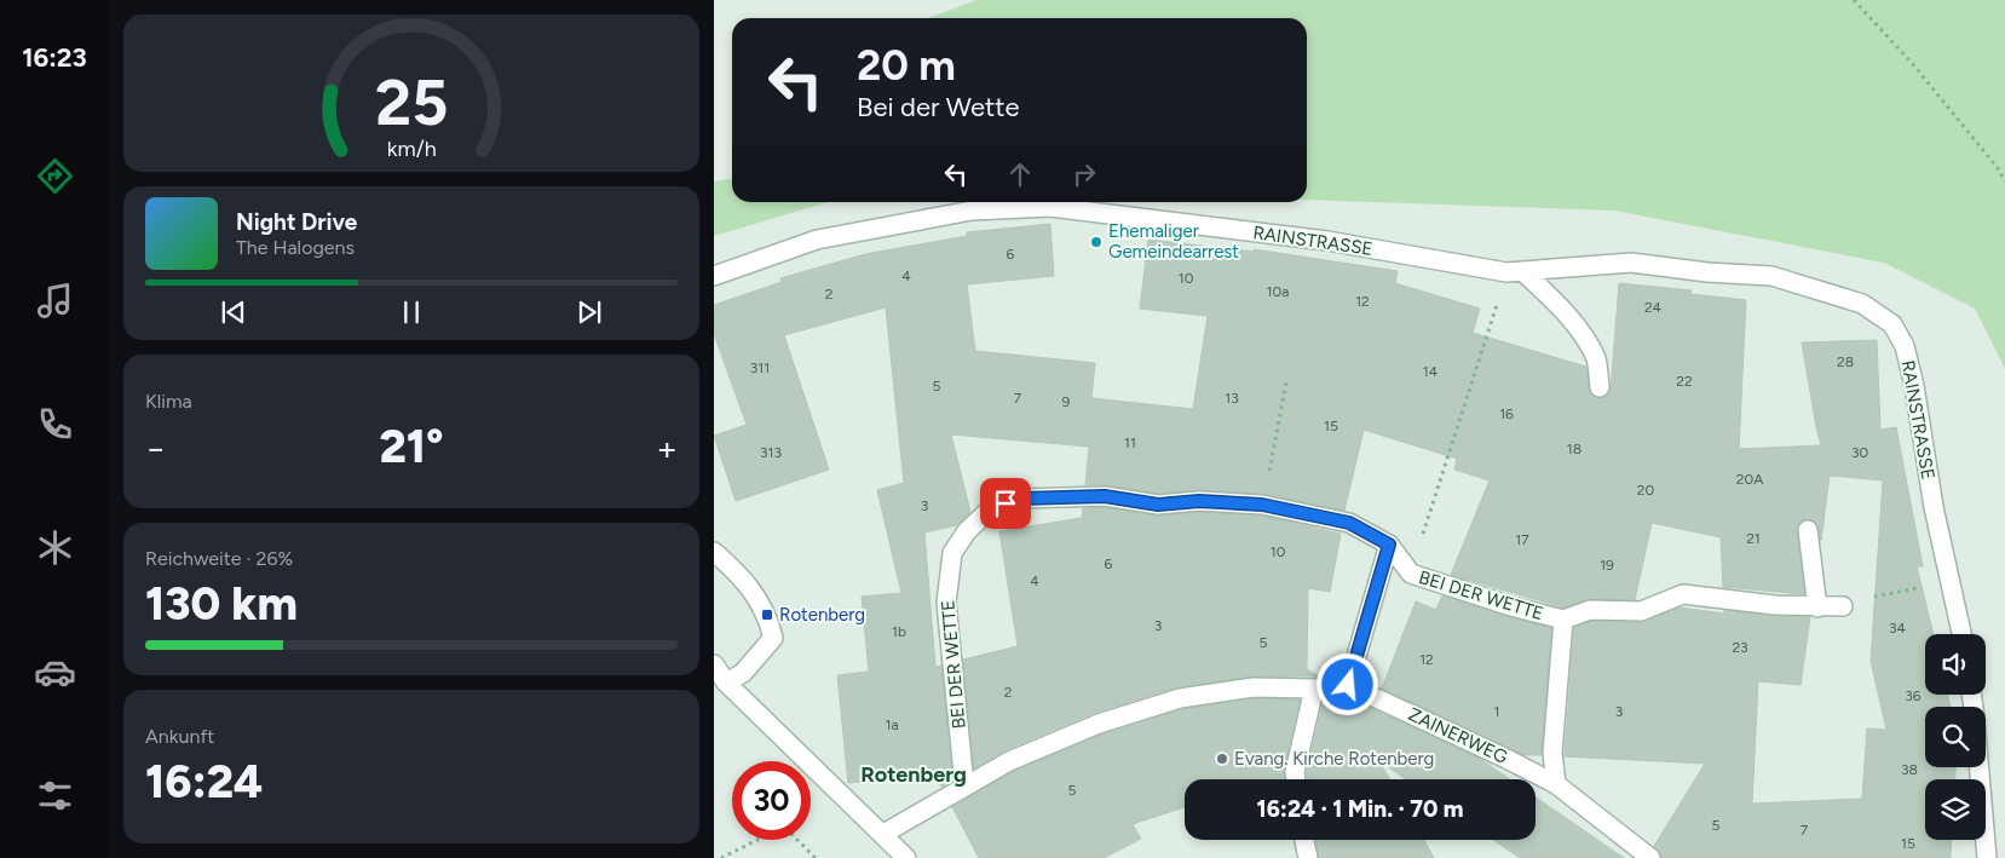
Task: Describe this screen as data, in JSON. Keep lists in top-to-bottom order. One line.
{"streets":{"street":["RAINSTRASSE","BEI DER WETTE","ZAINERWEG"]},"crossings":[["BEI DER WETTE","ZAINERWEG"]],"districts":["Rotenberg"],"places":{"other":["Ehemaliger Gemeindearrest","Evang. Kirche Rotenberg"],"transit":["Rotenberg"]},"house_numbers":["6","4","10","10a","2","12","24","28","311","14","22","5","7","13","9","16","15","11","18","313","30","20A","20","3","21","17","10","6","19","4","3","34","1b","5","23","12","2","36","1","3","1a","38","5","5","7","15"],"page":{"tabs":"16:23","turn":["20 m","Bei der Wette"],"song":["Night Drive","The Halogens"],"tile":["Klima",["Reichweite · 26%","130 km"],["Ankunft","16:24"]],"heat":["−","21°","+"],"limit":"30","trip":"16:24 · 1 Min. · 70 m","gauge":["25","km/h"]}}
